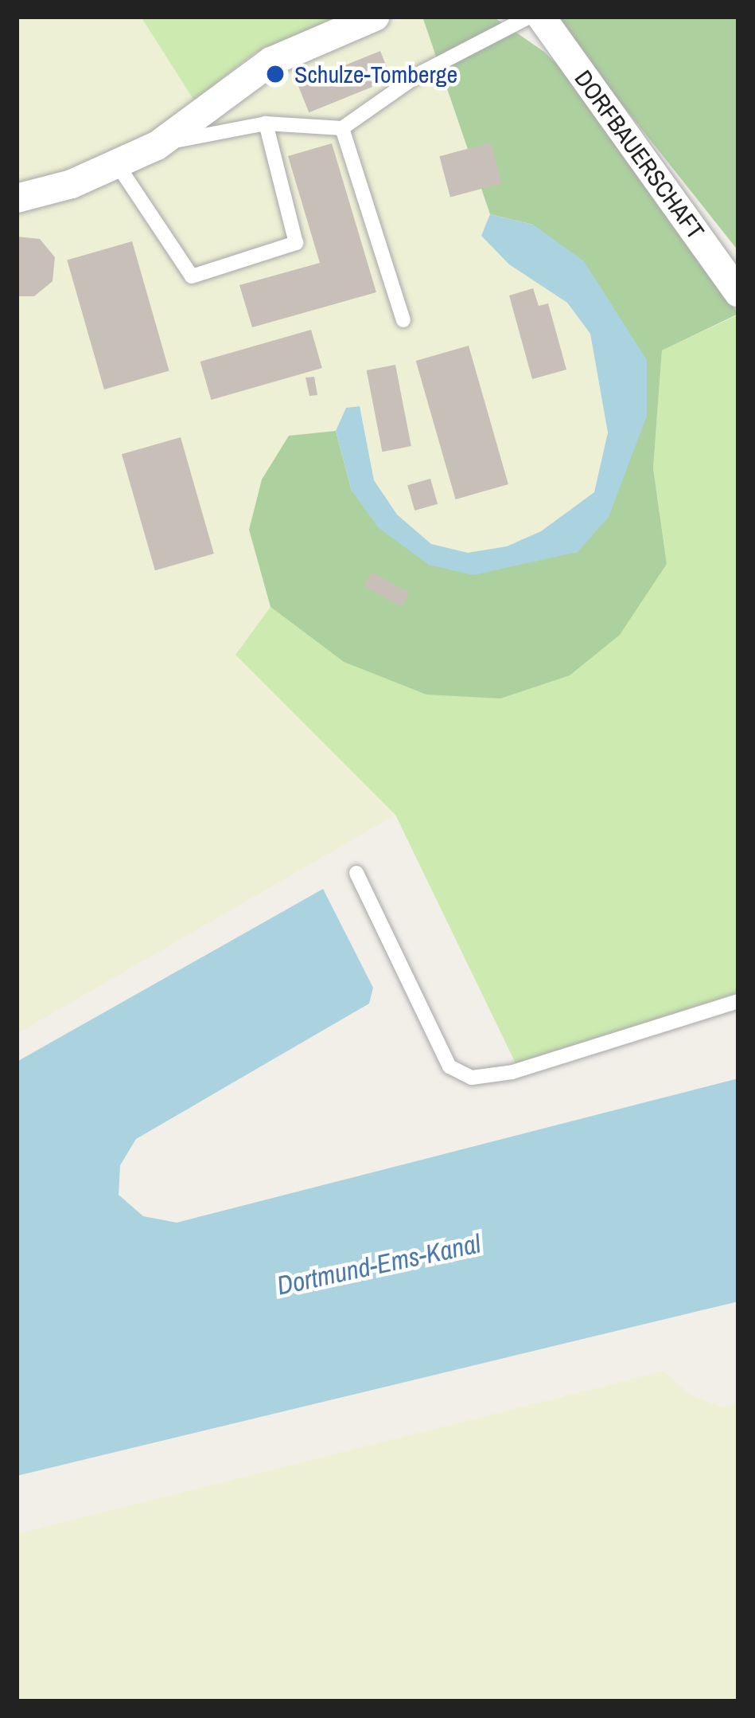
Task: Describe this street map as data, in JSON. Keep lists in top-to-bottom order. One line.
{"streets":{"street":["DORFBAUERSCHAFT"]},"water":["Dortmund-Ems-Kanal"],"places":["Schulze-Tomberge"]}
